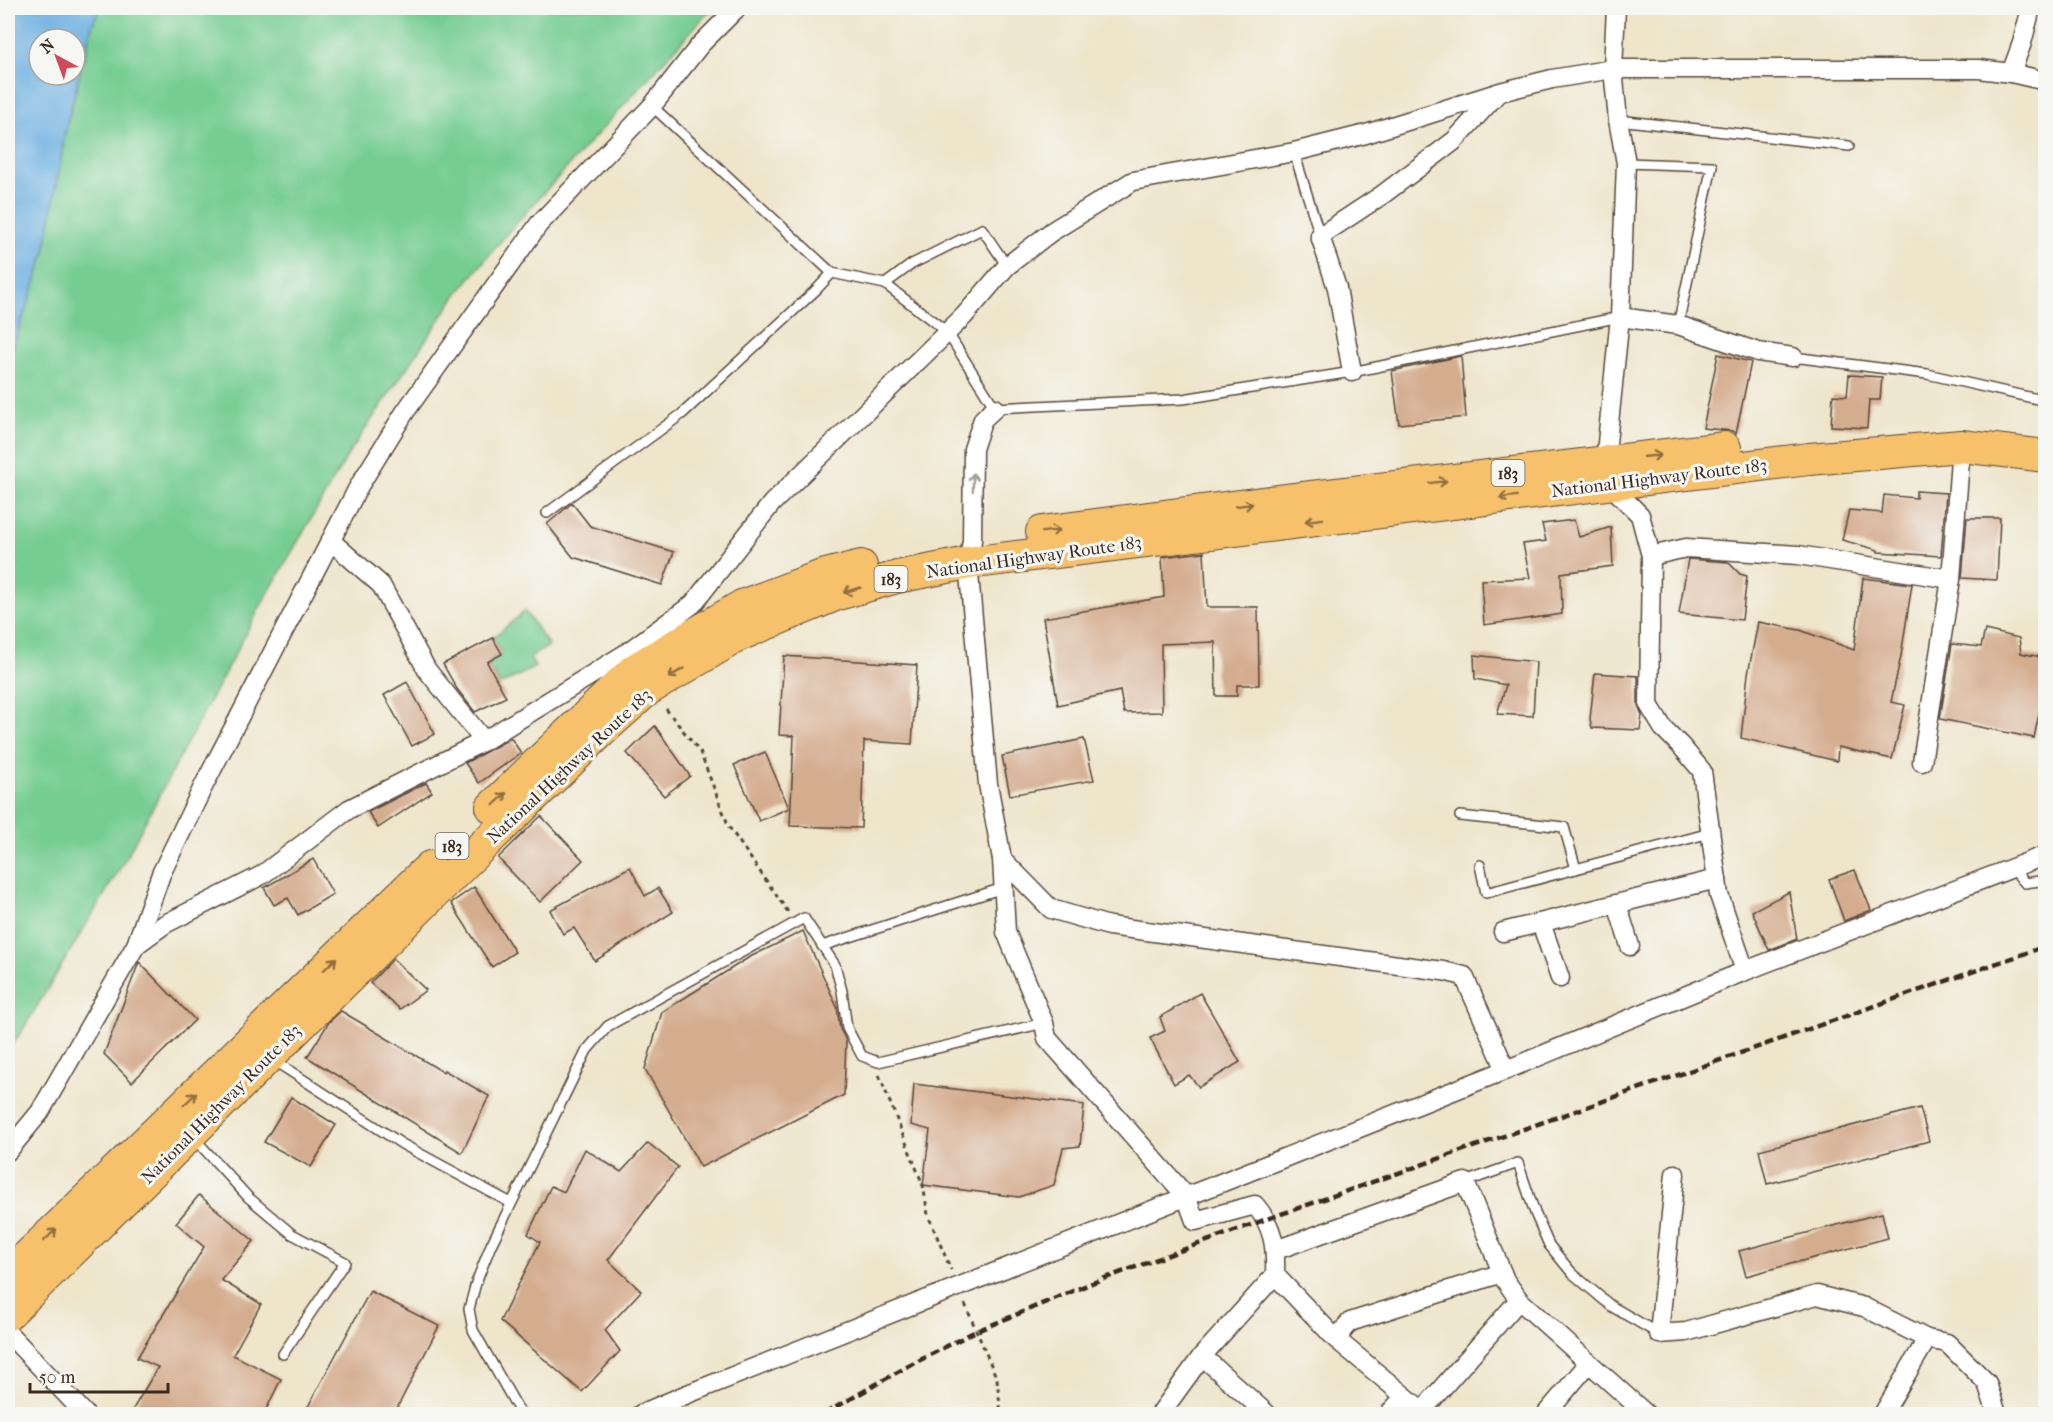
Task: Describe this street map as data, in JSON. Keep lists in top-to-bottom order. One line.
{"streets":{"highway":["183","National Highway Route 183"]},"scale_bar":"50 m","north":"top left"}
